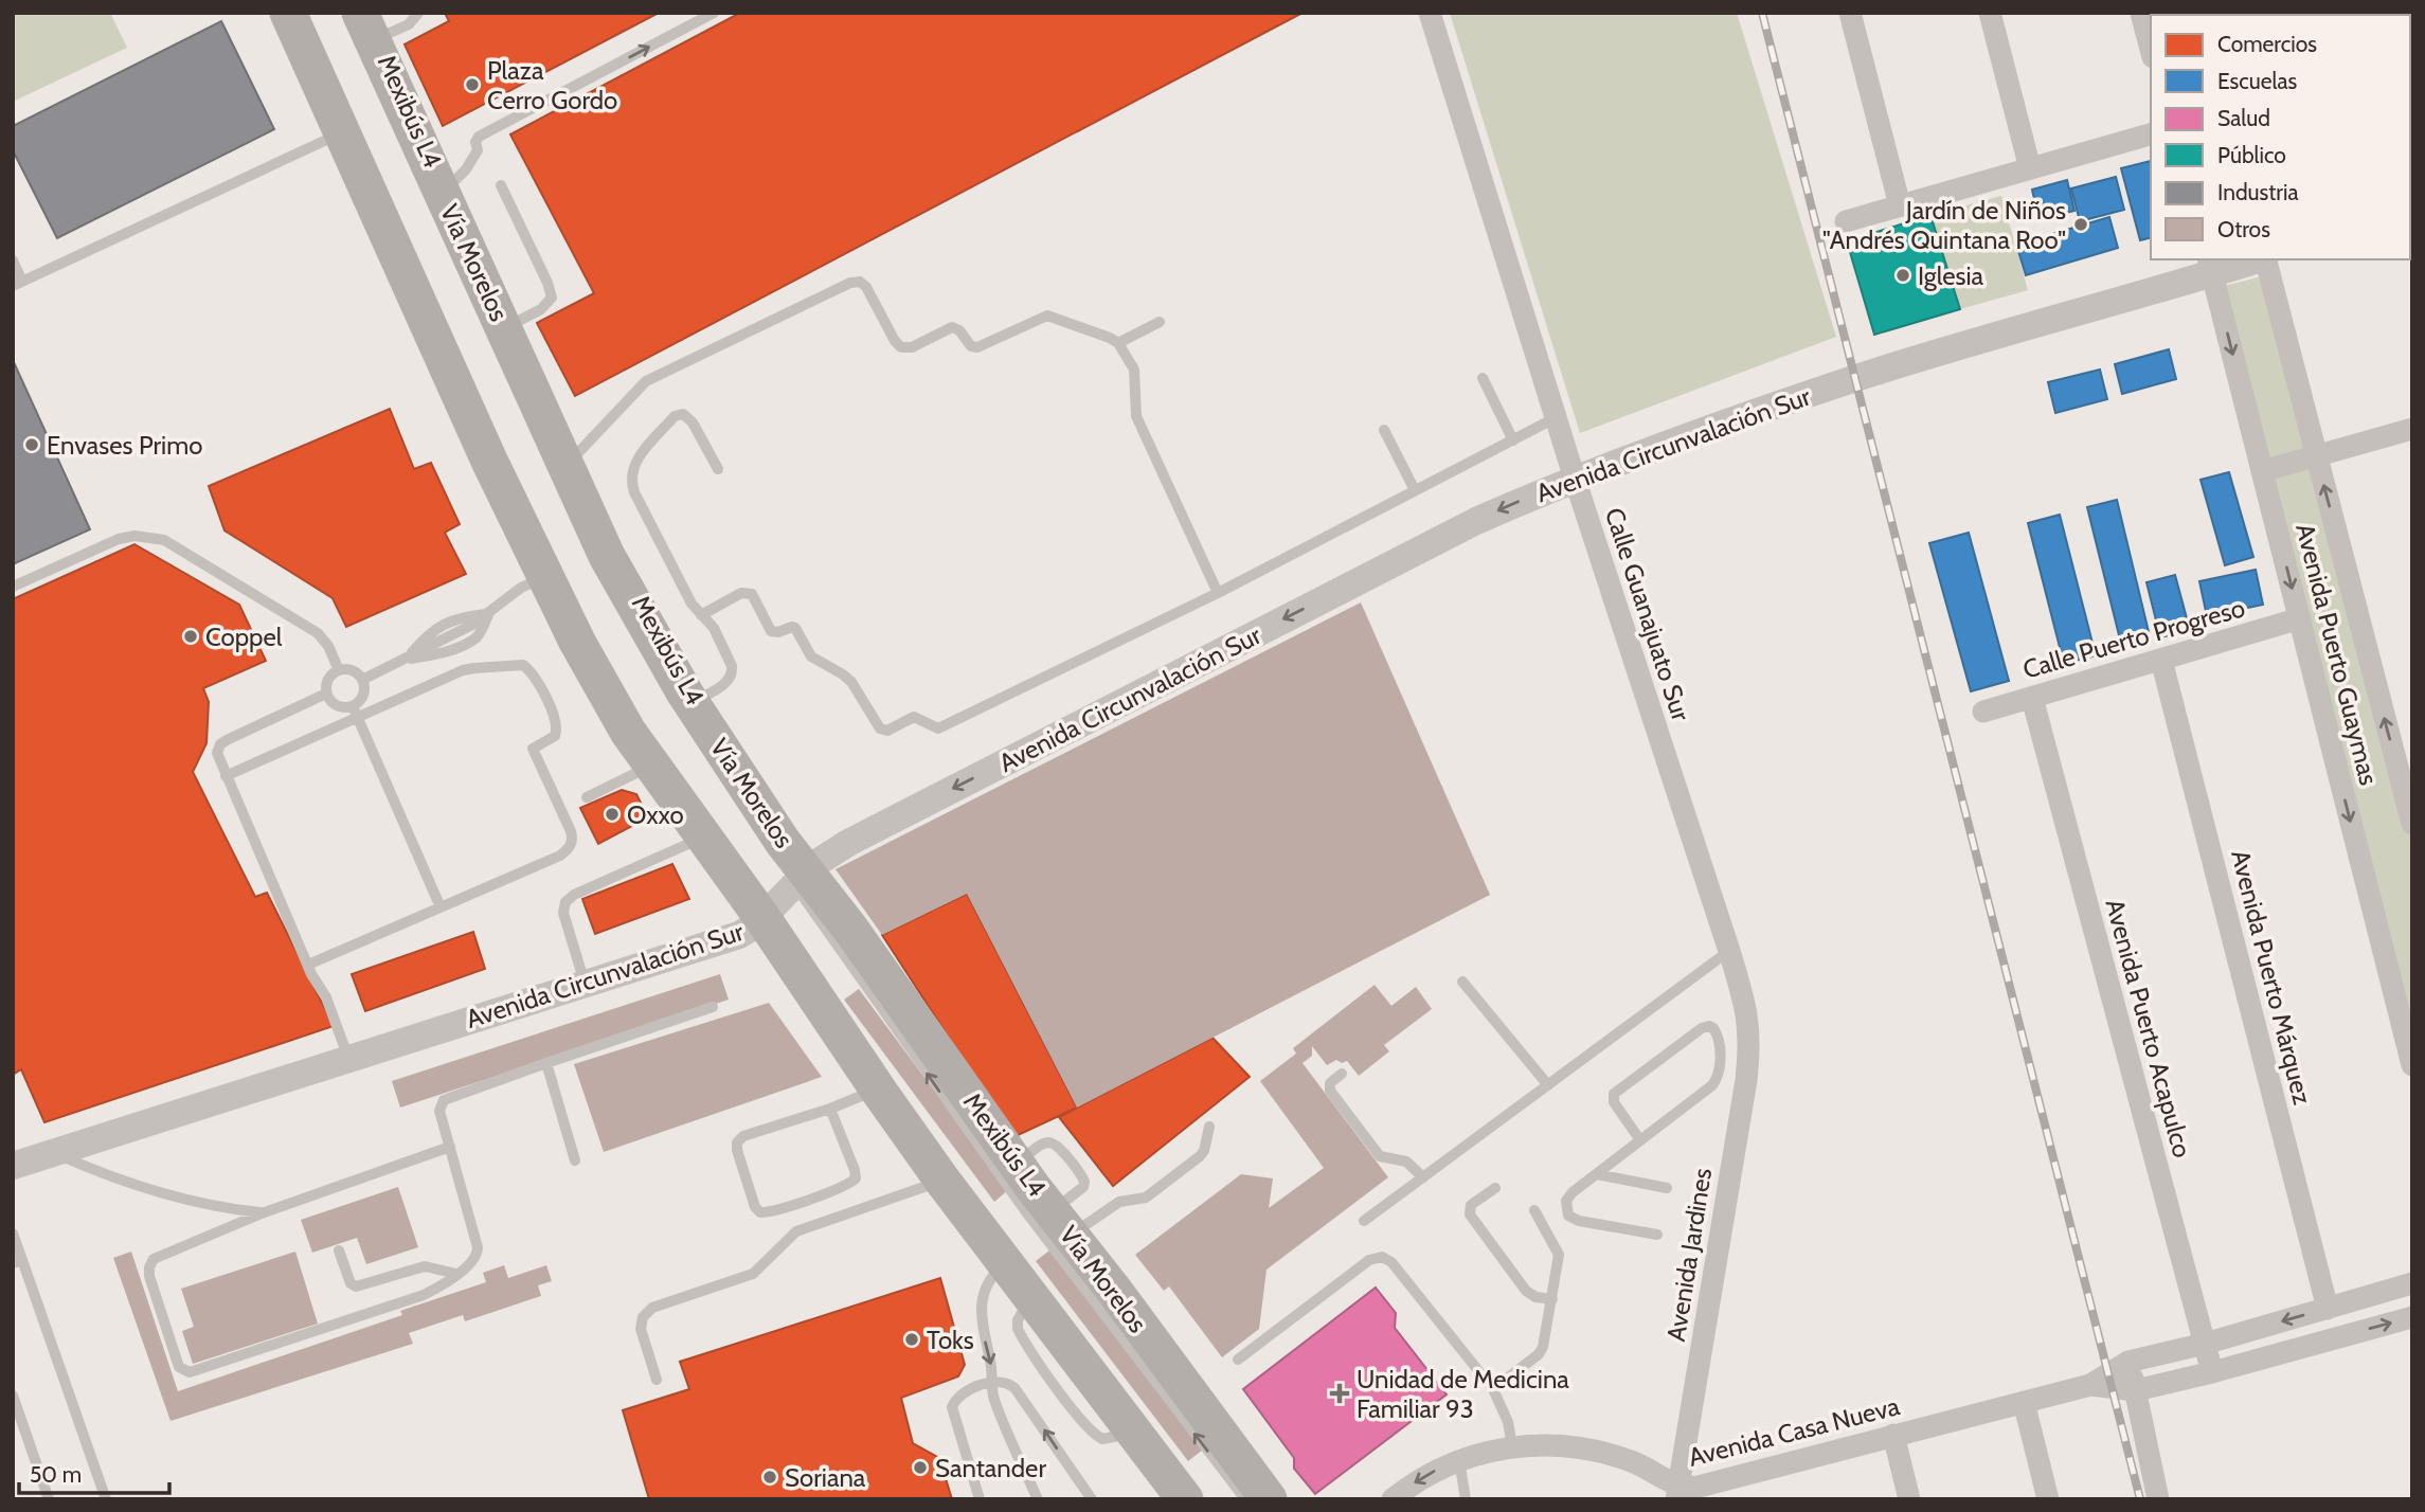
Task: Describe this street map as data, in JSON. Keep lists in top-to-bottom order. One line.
{"streets":{"main road":["Vía Morelos"],"street":["Avenida Circunvalación Sur","Calle Guanajuato Sur","Calle Puerto Progreso","Avenida Puerto Guaymas","Avenida Puerto Márquez","Avenida Puerto Acapulco","Avenida Jardines","Avenida Casa Nueva"],"lane":["Mexibús L4"]},"crossings":[["Mexibús L4","Vía Morelos"],["Mexibús L4","Avenida Circunvalación Sur"],["Vía Morelos","Avenida Circunvalación Sur"],["Avenida Circunvalación Sur","Calle Guanajuato Sur"],["Avenida Circunvalación Sur","Avenida Puerto Guaymas"],["Calle Guanajuato Sur","Avenida Jardines"],["Calle Puerto Progreso","Avenida Puerto Guaymas"],["Calle Puerto Progreso","Avenida Puerto Márquez"],["Calle Puerto Progreso","Avenida Puerto Acapulco"],["Avenida Puerto Márquez","Avenida Casa Nueva"],["Avenida Puerto Acapulco","Avenida Casa Nueva"],["Avenida Jardines","Avenida Casa Nueva"]],"one_way":["Mexibús L4","Avenida Circunvalación Sur"],"places":{"other":["Plaza Cerro Gordo","Jardín de Niños \"Andrés Quintana Roo\"","Iglesia","Envases Primo","Coppel","Oxxo","Toks","Santander","Soriana"],"health":["Unidad de Medicina Familiar 93"]},"legend":["Comercios","Escuelas","Salud","Público","Industria","Otros"],"scale_bar":"50 m"}
